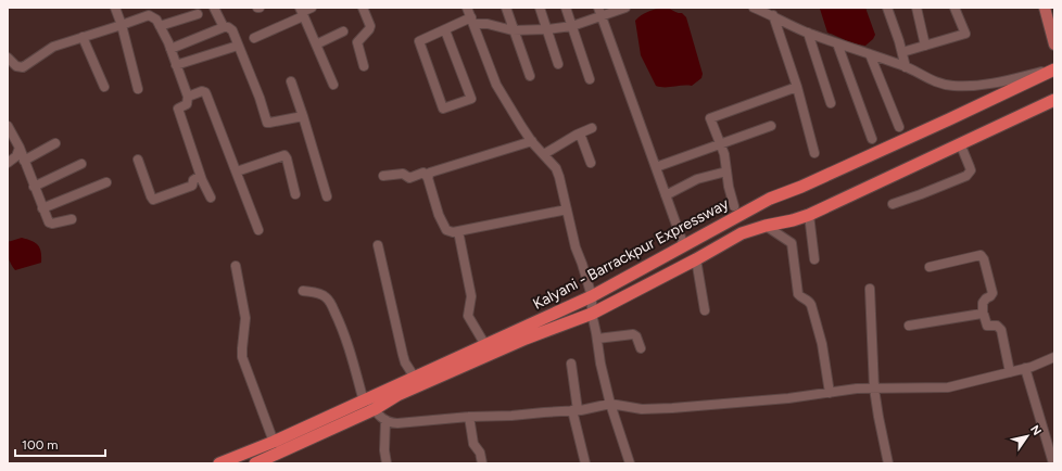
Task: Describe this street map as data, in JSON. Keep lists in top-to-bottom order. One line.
{"streets":{"highway":["Kalyani - Barrackpur Expressway"]},"scale_bar":"100 m","north":"top right"}
